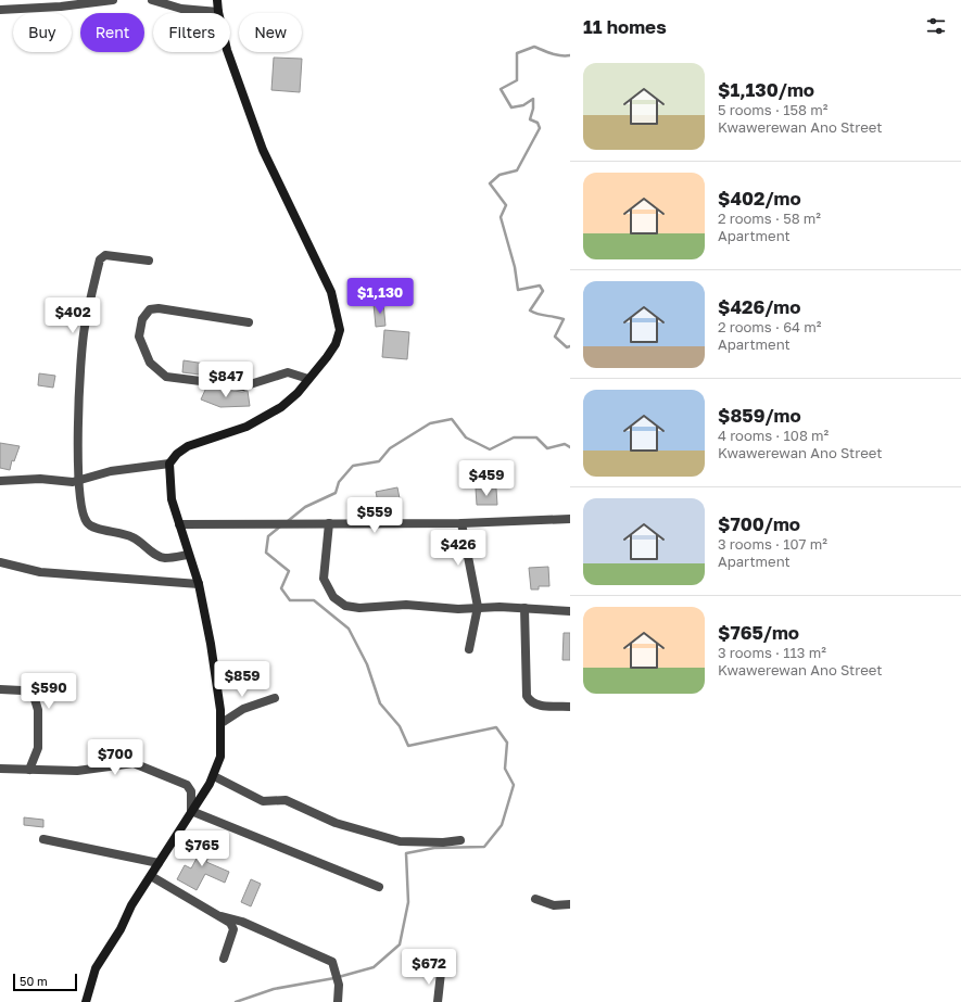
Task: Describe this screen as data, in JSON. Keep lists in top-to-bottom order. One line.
{"scale_bar":"50 m","page":{"heading":"11 homes","chip":["Buy","Rent","Filters","New"],"list":[{"name":"$1,130/mo","note":"5 rooms · 158 m² · Kwawerewan Ano Street"},{"name":"$402/mo","note":"2 rooms · 58 m² · Apartment"},{"name":"$426/mo","note":"2 rooms · 64 m² · Apartment"},{"name":"$859/mo","note":"4 rooms · 108 m² · Kwawerewan Ano Street"},{"name":"$700/mo","note":"3 rooms · 107 m² · Apartment"},{"name":"$765/mo","note":"3 rooms · 113 m² · Kwawerewan Ano Street"}],"price":["$1,130","$402","$847","$459","$559","$426","$859","$590","$700","$765","$672"],"scale":"50 m"}}
